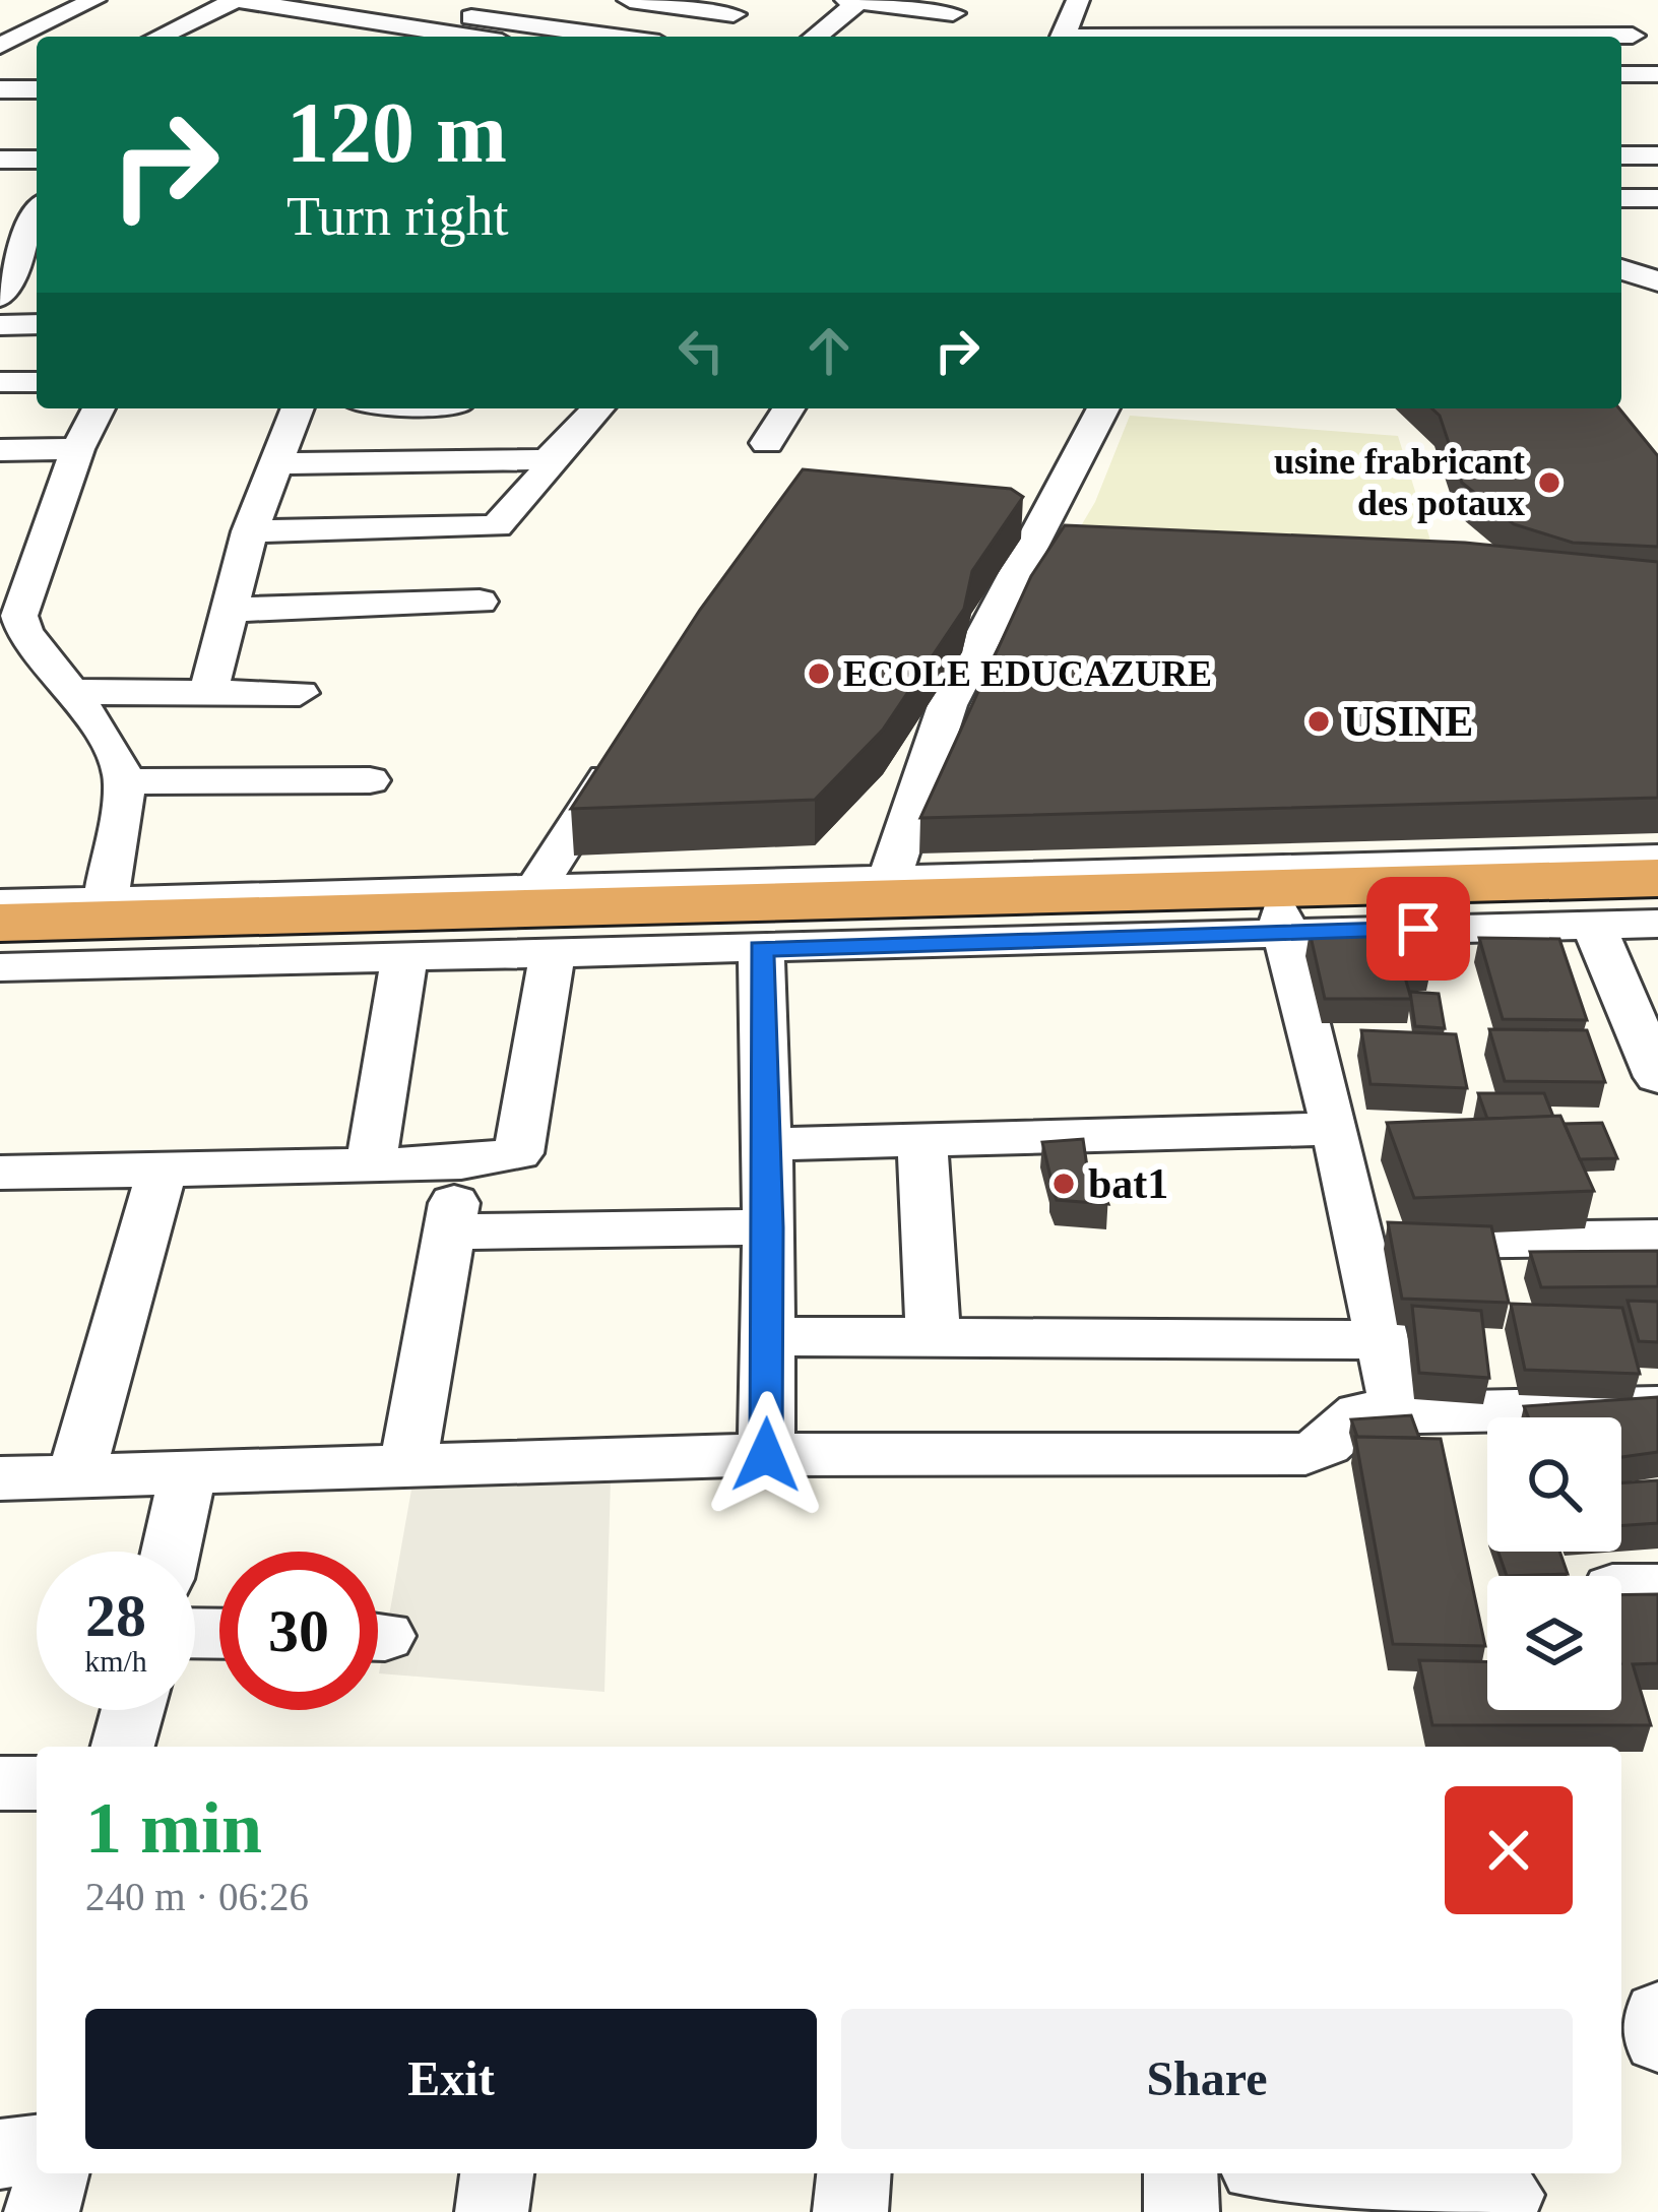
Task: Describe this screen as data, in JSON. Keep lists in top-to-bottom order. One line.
{"places":["usine frabricant des potaux","ECOLE EDUCAZURE","USINE","bat1"],"page":{"turn":["120 m","Turn right"],"speed":"28 km/h","limit":"30","heading":["1 min","240 m · 06:26"],"buttons":["Exit","Share"]}}
